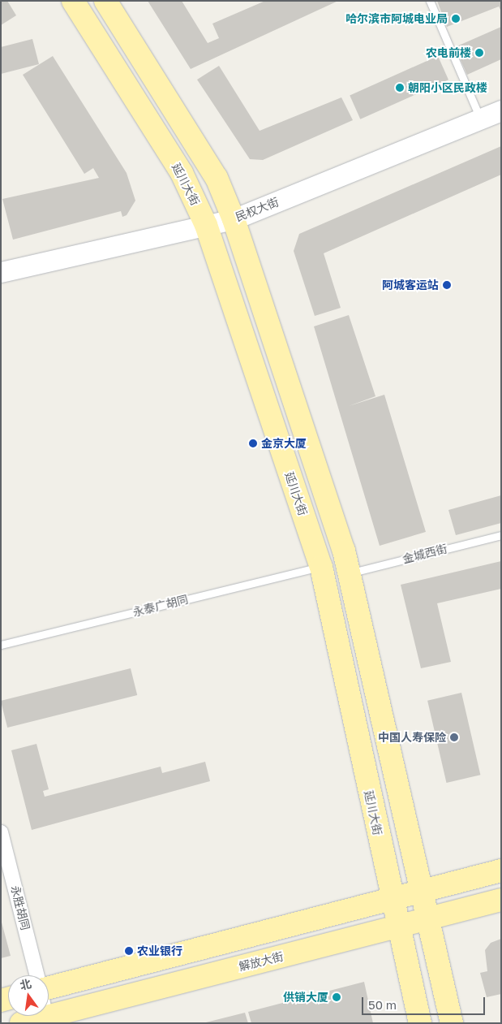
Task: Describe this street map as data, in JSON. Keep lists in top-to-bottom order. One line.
{"streets":{"main road":["延川大街","解放大街"],"street":["民权大街","永胜胡同"],"lane":["金城西街","永泰广胡同"]},"crossings":[["延川大街","民权大街"],["延川大街","永泰广胡同"],["延川大街","解放大街"]],"places":["哈尔滨市阿城电业局","农电前楼","朝阳小区民政楼","阿城客运站","金京大厦","中国人寿保险","农业银行","供销大厦"],"scale_bar":"50 m","north":"top"}
